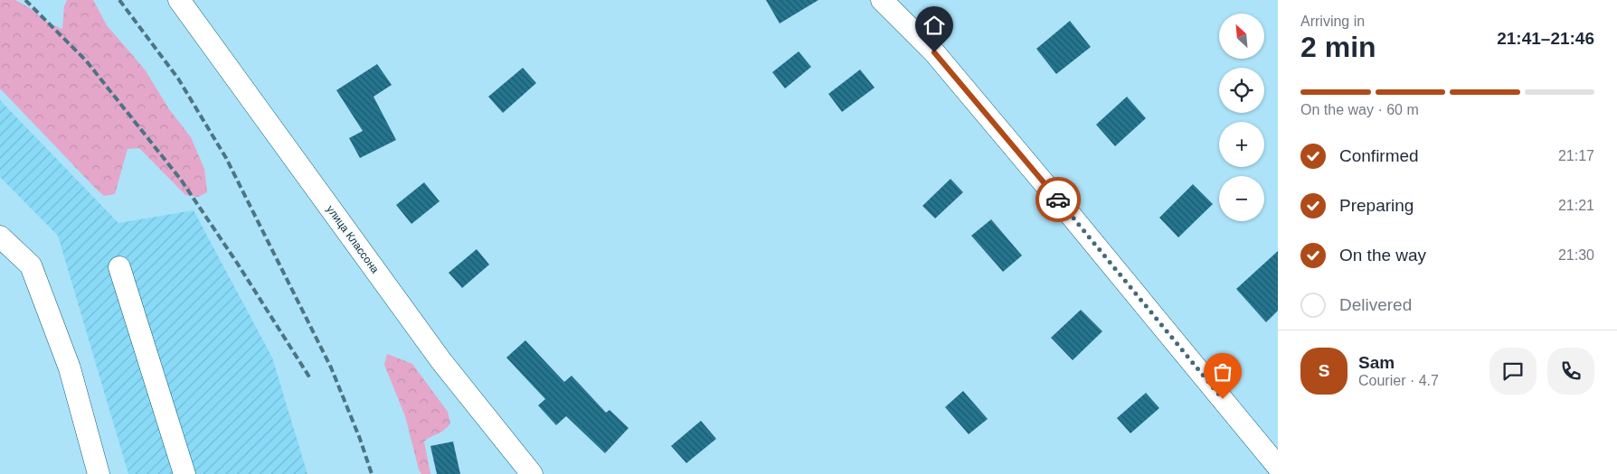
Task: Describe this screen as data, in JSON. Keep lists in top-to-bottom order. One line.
{"streets":{"street":["улица Классона"]},"north":"top left","page":{"heading":["2 min","Arriving in","21:41–21:46"],"panel":["Sam","Courier · 4.7"],"map_buttons":["+","−"],"bar":"On the way · 60 m","list":[["Confirmed","21:17"],["Preparing","21:21"],["On the way","21:30"],"Delivered"],"round":"S"}}
